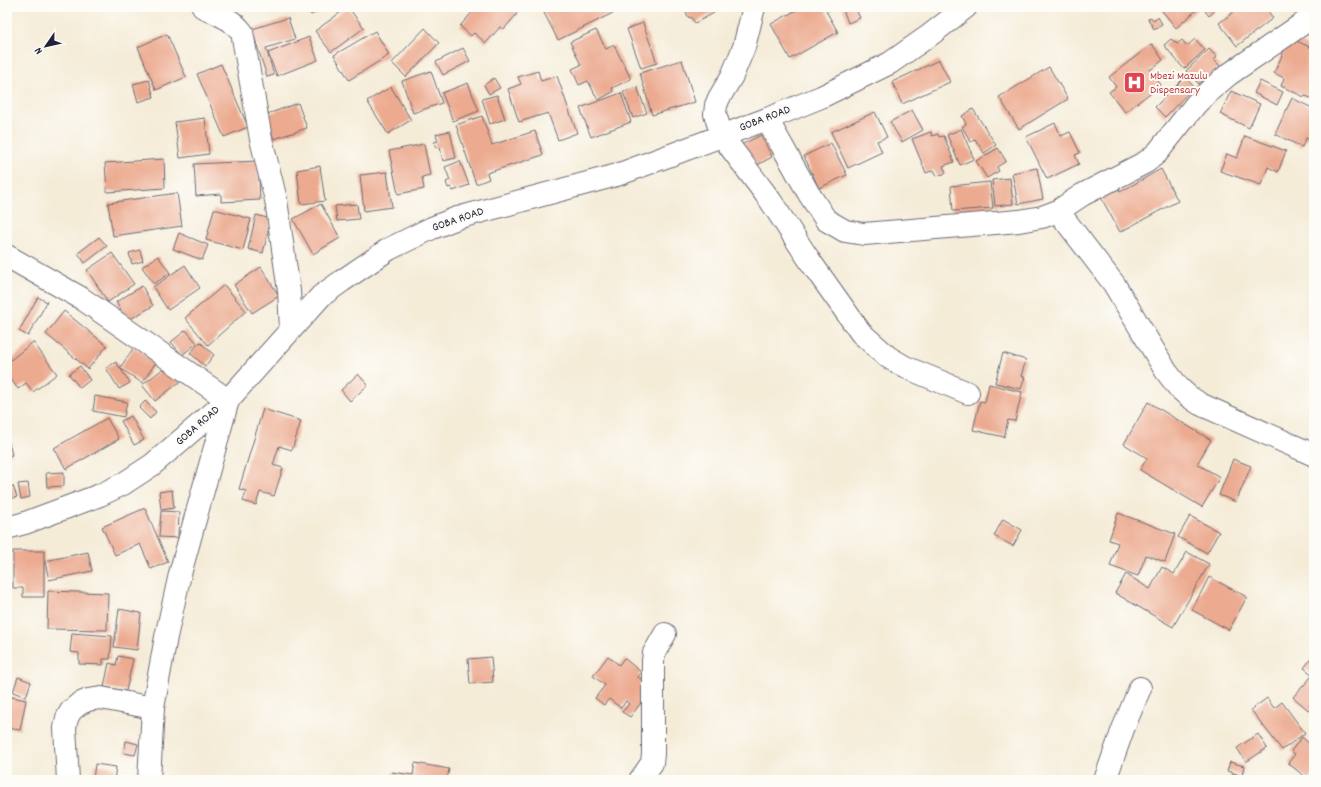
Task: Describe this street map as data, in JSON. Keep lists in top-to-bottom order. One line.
{"streets":{"street":["GOBA ROAD"]},"places":{"hospital":["Mbezi Mazulu Dispensary"]},"north":"bottom left"}
